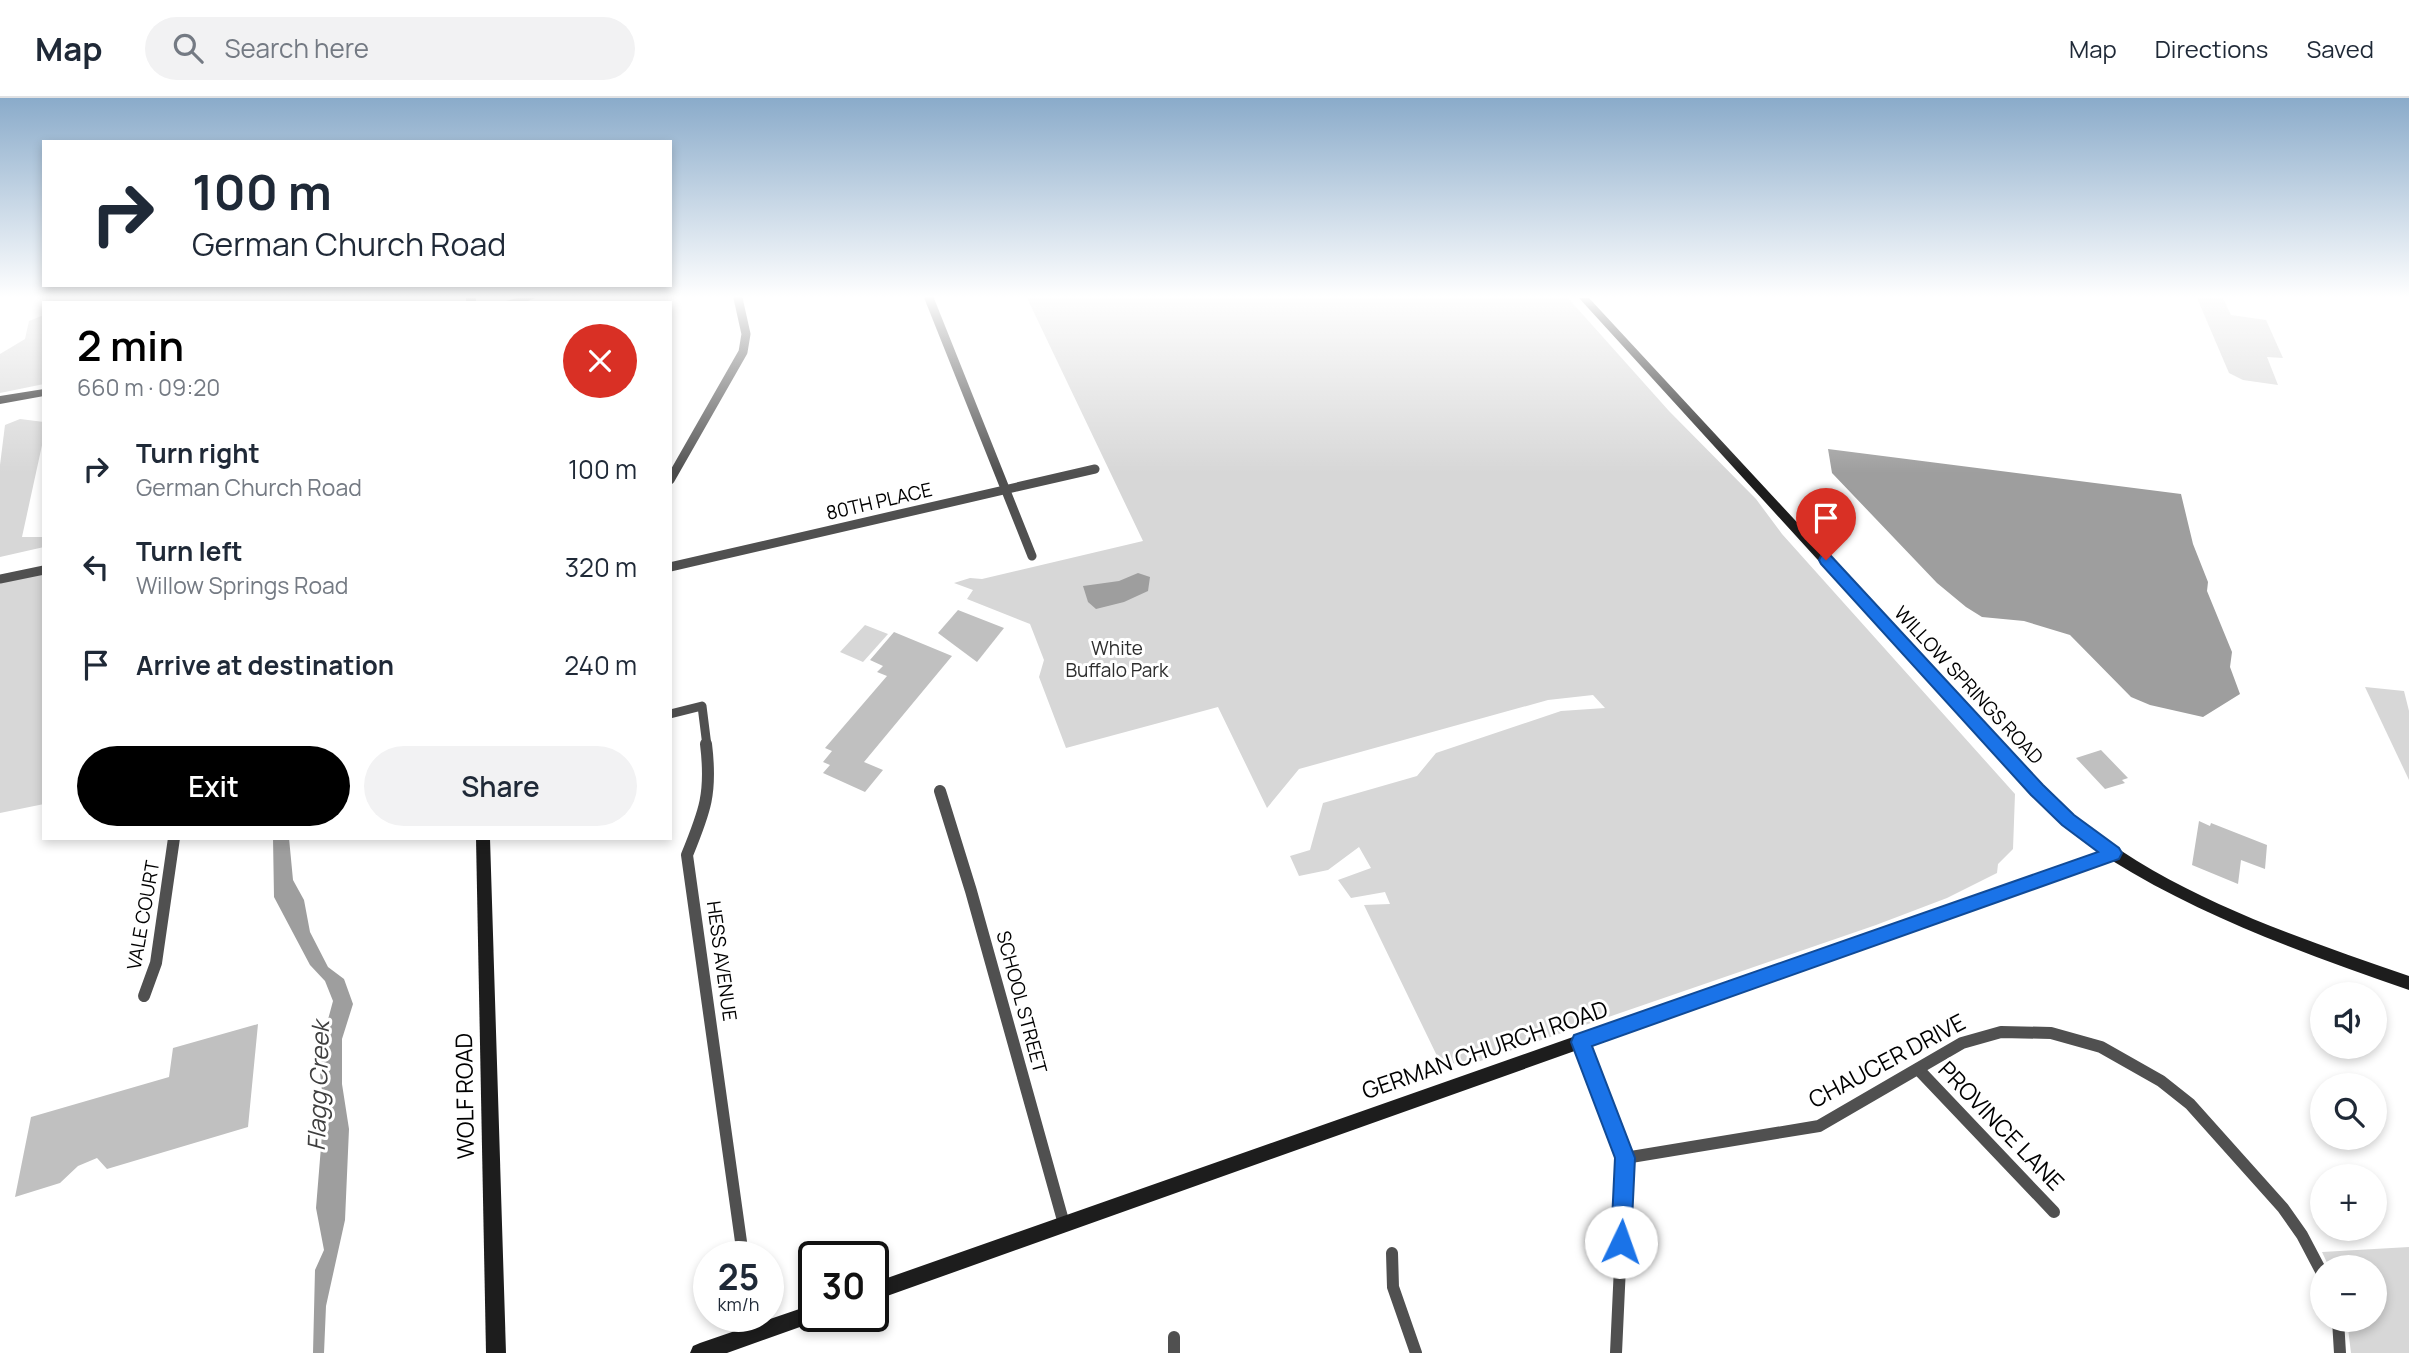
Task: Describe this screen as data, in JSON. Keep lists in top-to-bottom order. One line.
{"streets":{"street":["80TH PLACE","WILLOW SPRINGS ROAD","VALE COURT","HESS AVENUE","SCHOOL STREET","GERMAN CHURCH ROAD","CHAUCER DRIVE","WOLF ROAD","PROVINCE LANE"]},"crossings":[["WILLOW SPRINGS ROAD","GERMAN CHURCH ROAD"],["SCHOOL STREET","GERMAN CHURCH ROAD"],["CHAUCER DRIVE","PROVINCE LANE"]],"water":["Flagg Creek"],"parks":["White Buffalo Park"],"page":{"header":"Map","search":"Search here","nav":["Map","Directions","Saved"],"turn":["100 m","German Church Road"],"heading":["2 min","660 m · 09:20"],"list":[{"name":"Turn right","note":"German Church Road","value":"100 m"},{"name":"Turn left","note":"Willow Springs Road","value":"320 m"},{"name":"Arrive at destination","value":"240 m"}],"buttons":["Exit","Share"],"map_buttons":["+","−"],"speed":"25 km/h","limit":"30"}}
